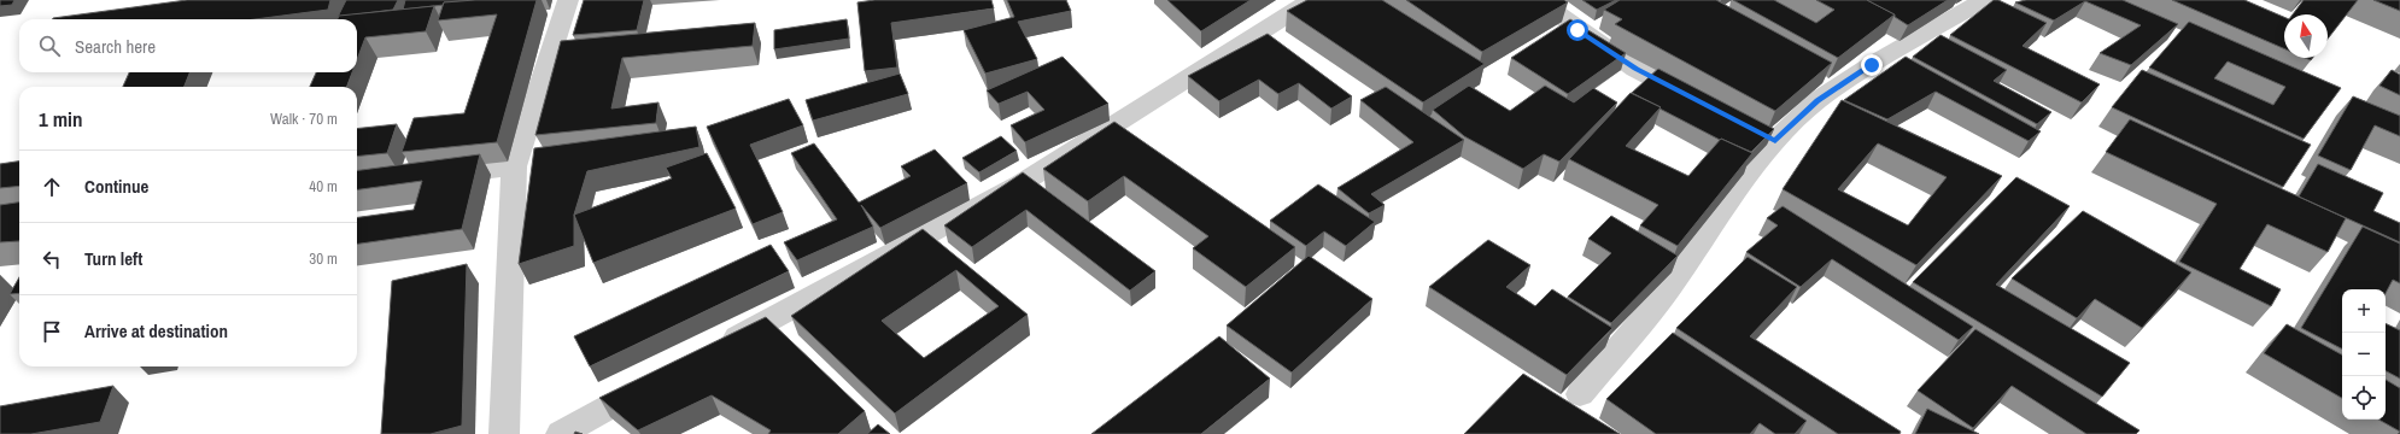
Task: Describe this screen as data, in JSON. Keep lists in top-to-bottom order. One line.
{"north":"top","page":{"search":"Search here","heading":["1 min","Walk · 70 m"],"list":[["Continue","40 m"],["Turn left","30 m"],"Arrive at destination"],"map_buttons":["+","−"]}}
